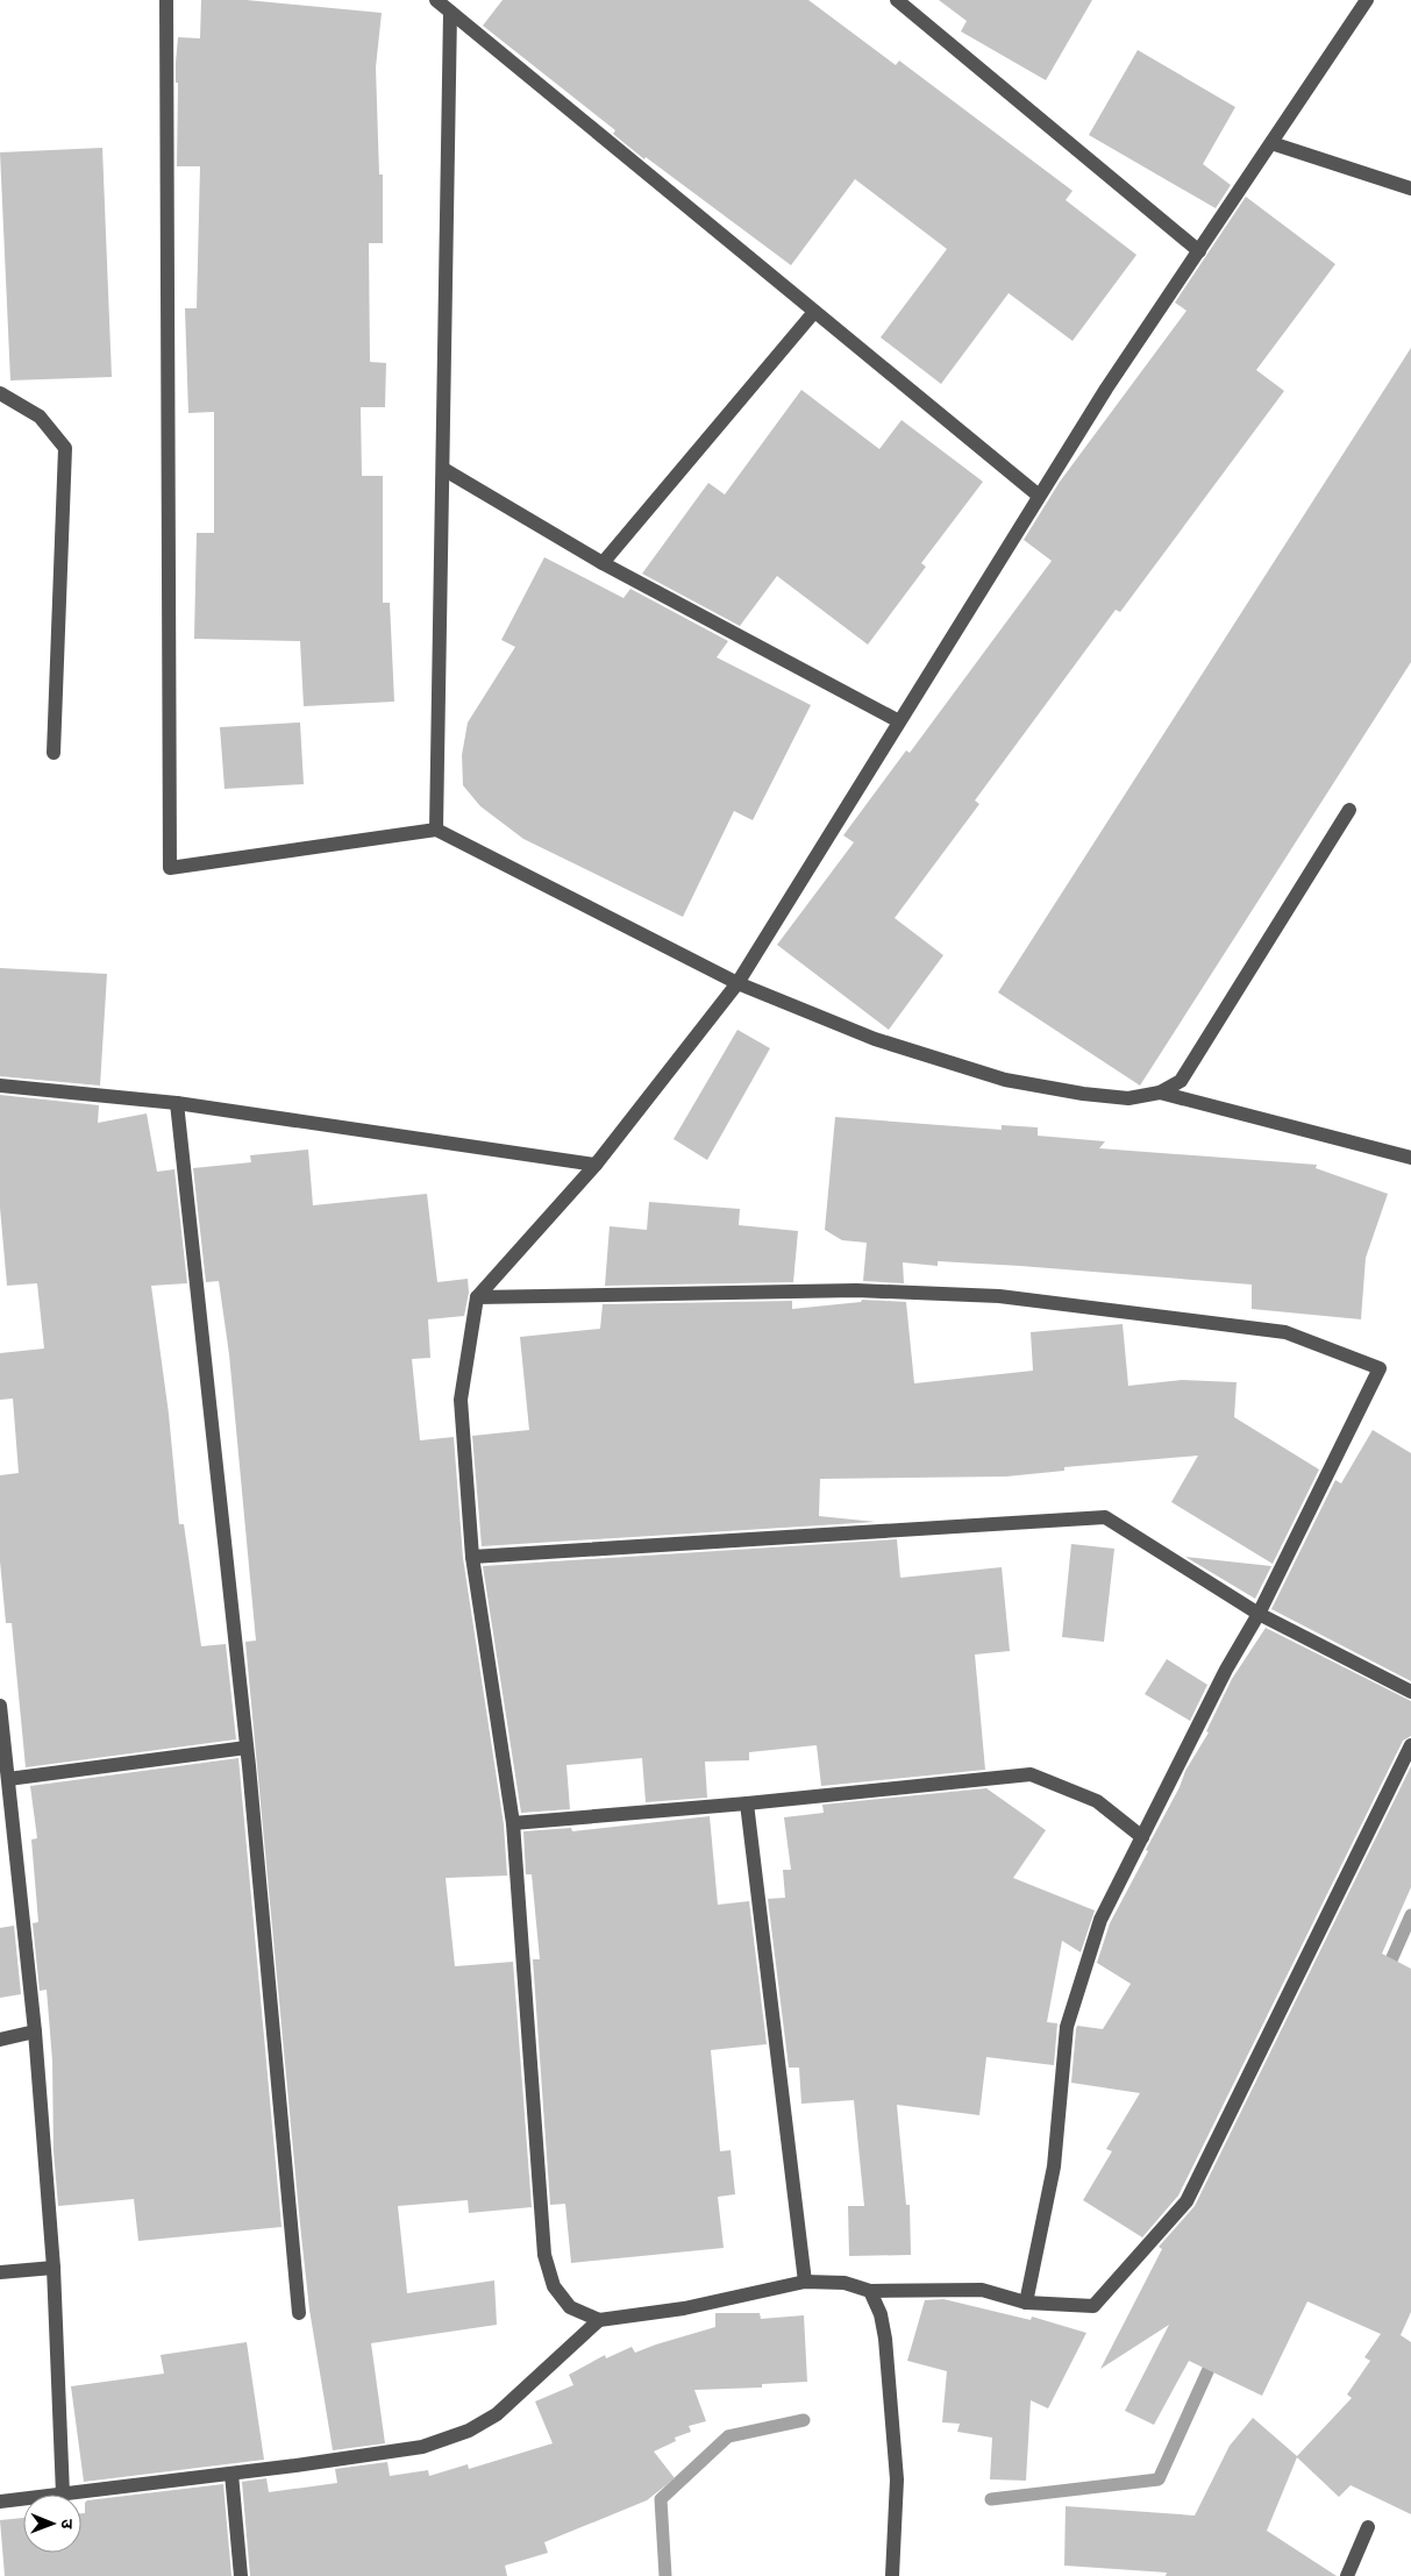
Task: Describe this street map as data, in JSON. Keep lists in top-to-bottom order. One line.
{"north":"right"}
